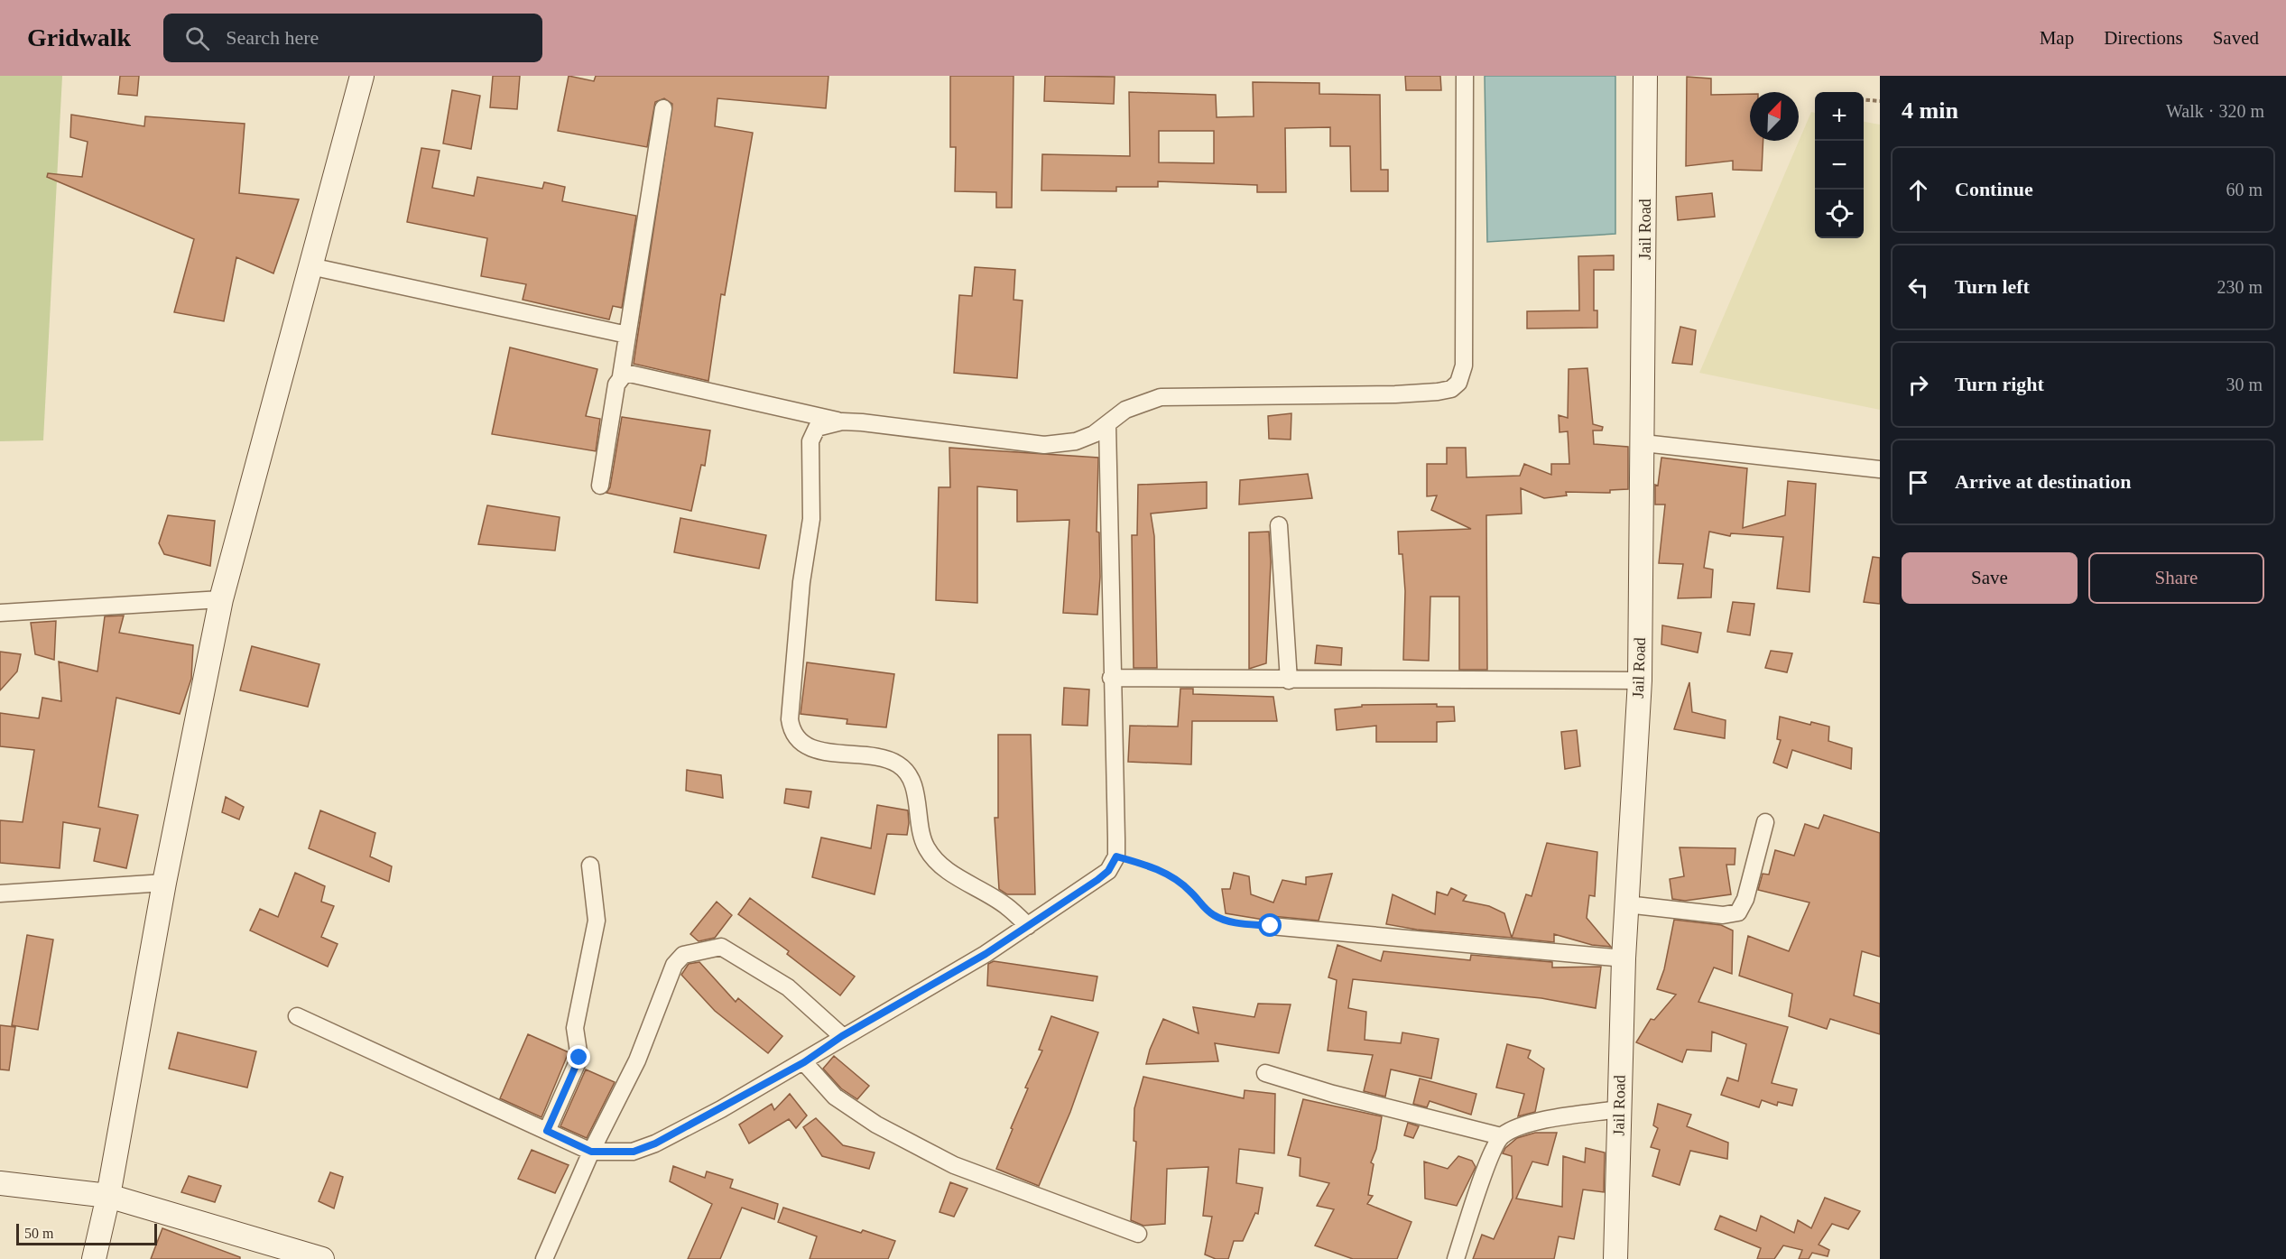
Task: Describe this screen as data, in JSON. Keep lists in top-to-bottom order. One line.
{"streets":{"main road":["Jail Road"]},"scale_bar":"50 m","north":"top right","page":{"header":"Gridwalk","search":"Search here","nav":["Map","Directions","Saved"],"heading":["4 min","Walk · 320 m"],"map_buttons":["+","−"],"list":[["Continue","60 m"],["Turn left","230 m"],["Turn right","30 m"],"Arrive at destination"],"buttons":["Save","Share"],"scale":"50 m"}}
